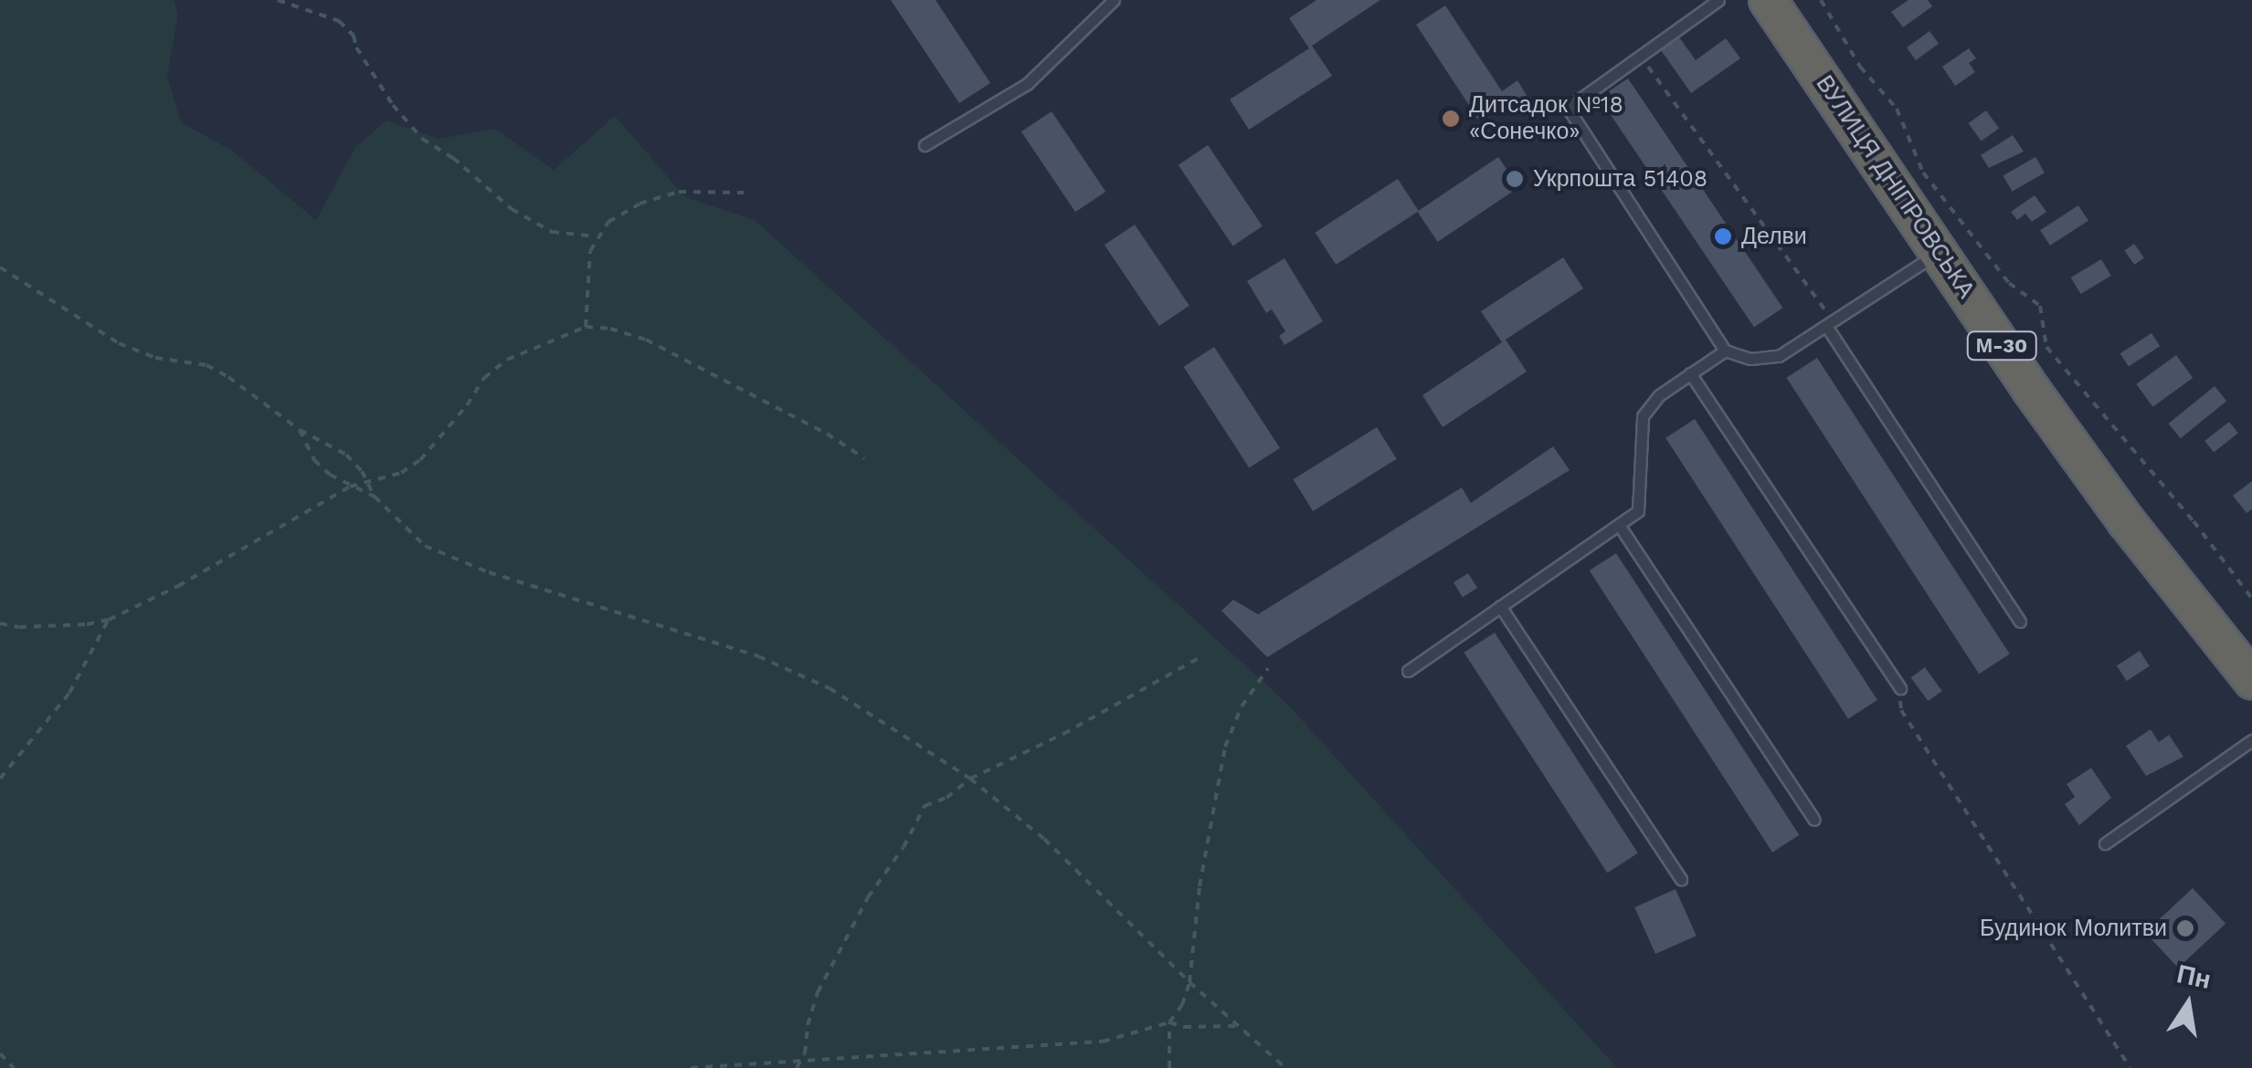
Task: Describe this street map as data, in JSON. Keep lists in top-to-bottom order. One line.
{"streets":{"highway":["ВУЛИЦЯ ДНІПРОВСЬКА","М-30"]},"places":["Дитсадок №18 «Сонечко»","Укрпошта 51408","Делви","Будинок Молитви"],"north":"top"}
